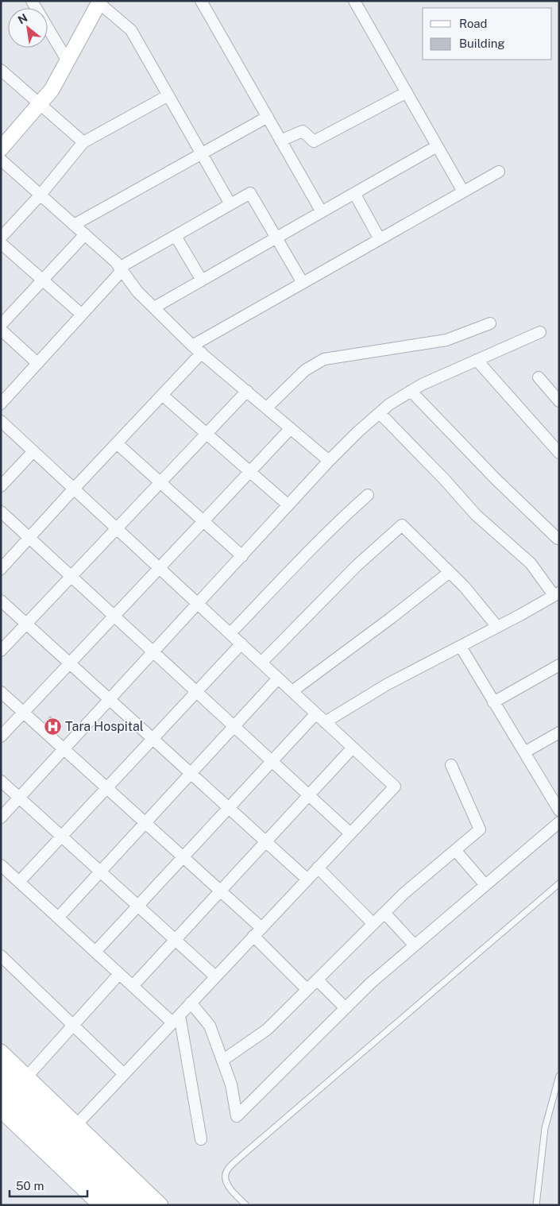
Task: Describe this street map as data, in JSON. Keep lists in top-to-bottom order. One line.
{"places":{"hospital":["Tara Hospital"]},"legend":["Road","Building"],"scale_bar":"50 m","north":"top left"}
